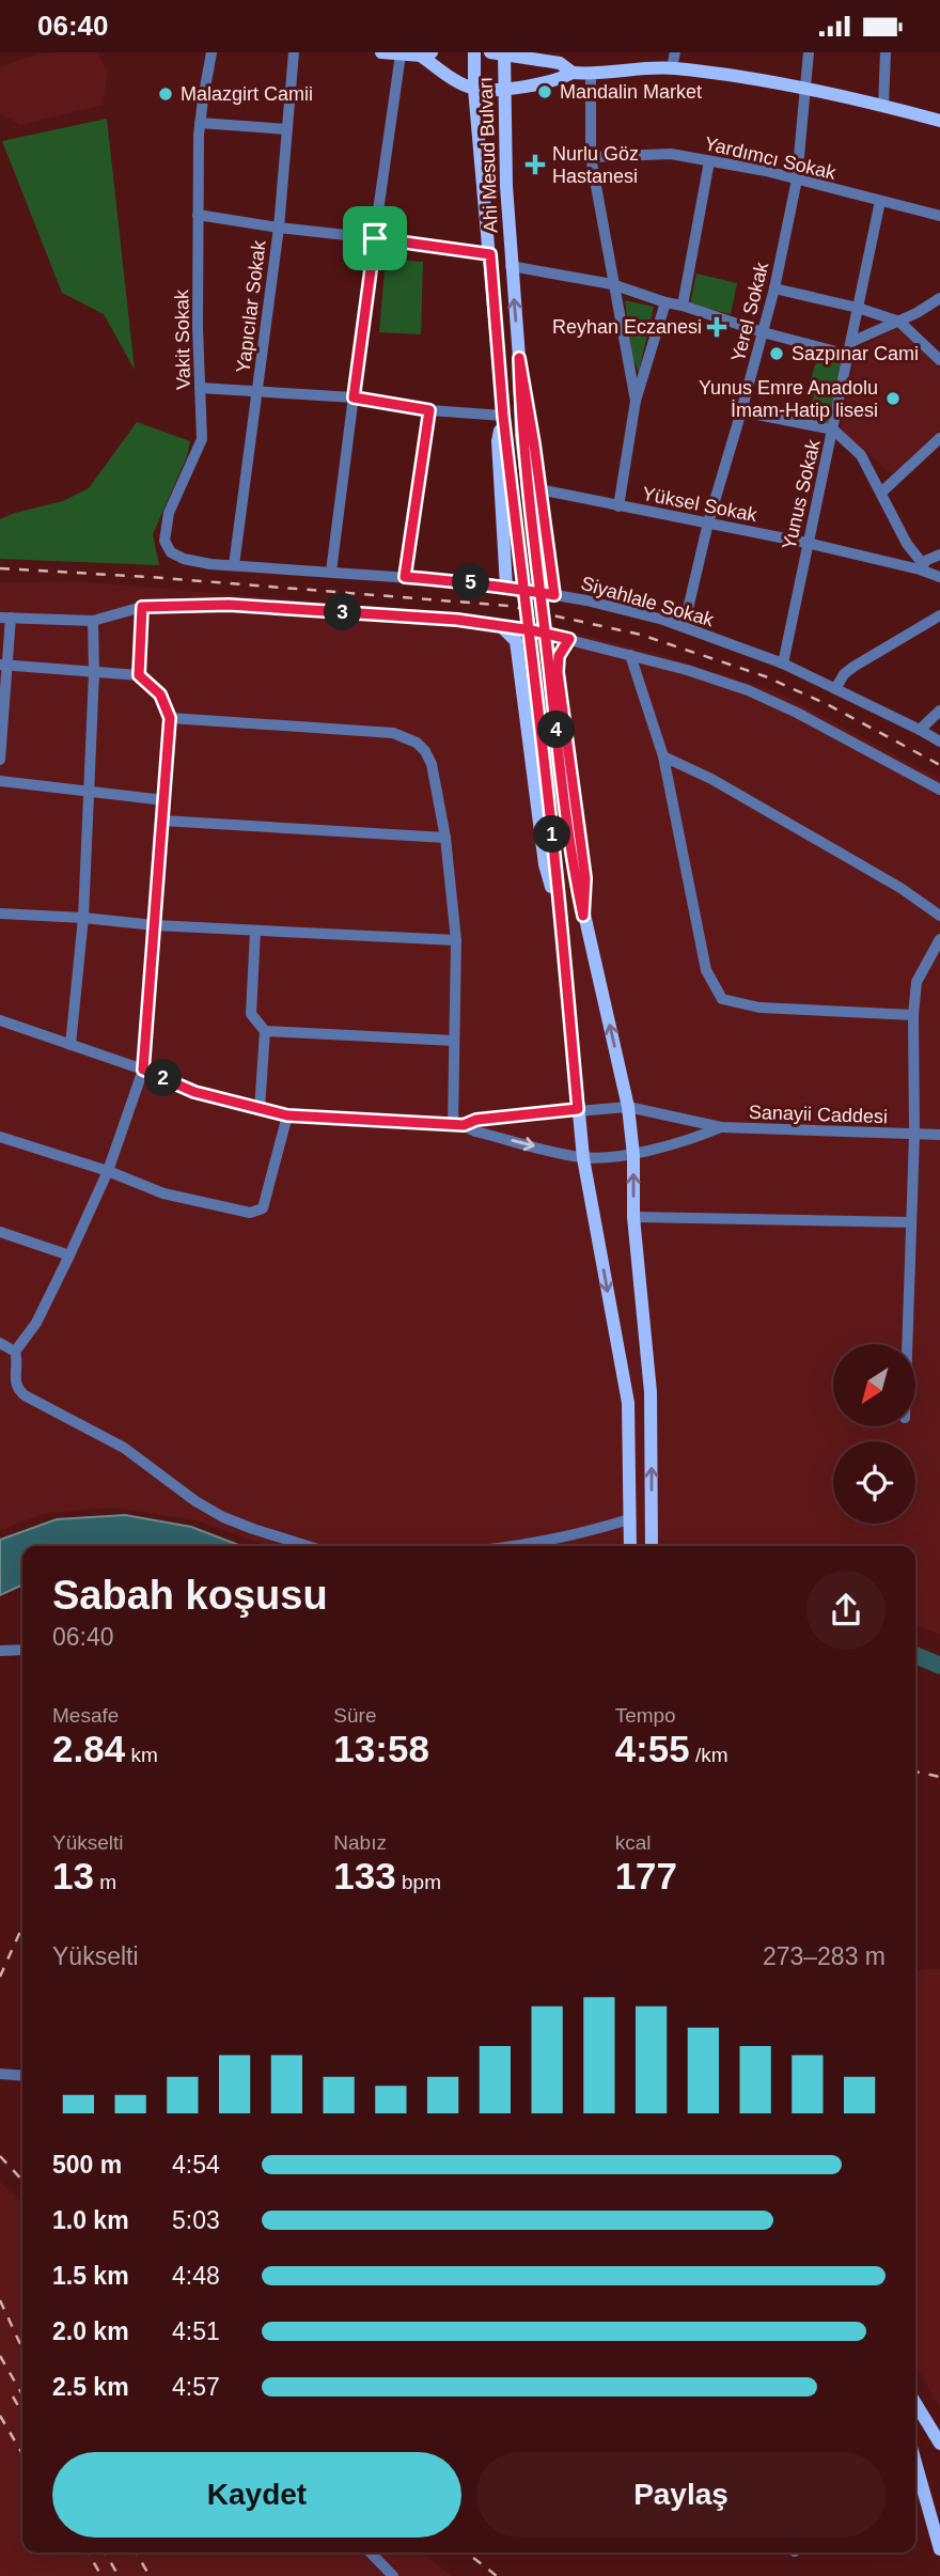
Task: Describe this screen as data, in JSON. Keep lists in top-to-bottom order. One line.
{"streets":{"main road":["Ahi Mesud Bulvarı"],"street":["Yardımcı Sokak","Yapıcılar Sokak","Yerel Sokak","Vakit Sokak","Yunus Sokak","Yüksel Sokak","Siyahlale Sokak","Sanayii Caddesi"]},"crossings":[["Yardımcı Sokak","Yerel Sokak"],["Yardımcı Sokak","Yunus Sokak"],["Yapıcılar Sokak","Vakit Sokak"],["Yapıcılar Sokak","Siyahlale Sokak"],["Yerel Sokak","Yüksel Sokak"],["Yerel Sokak","Siyahlale Sokak"],["Vakit Sokak","Siyahlale Sokak"],["Yunus Sokak","Yüksel Sokak"],["Yunus Sokak","Siyahlale Sokak"]],"places":{"other":["Mandalin Market","Malazgirt Camii","Sazpınar Cami","Yunus Emre Anadolu İmam-Hatip lisesi"],"health":["Nurlu Göz Hastanesi","Reyhan Eczanesi"]},"north":"bottom left","page":{"status":"06:40","pins":["5","3","4","1","2"],"heading":["Sabah koşusu","06:40"],"stats":[["Mesafe","2.84 km"],["Süre","13:58"],["Tempo","4:55 /km"],["Yükselti","13 m"],["Nabız","133 bpm"],["kcal","177"]],"chart":["Yükselti","273–283 m"],"list":[{"name":"500 m","note":"4:54"},{"name":"1.0 km","note":"5:03"},{"name":"1.5 km","note":"4:48"},{"name":"2.0 km","note":"4:51"},{"name":"2.5 km","note":"4:57"}],"buttons":["Kaydet","Paylaş"]}}
